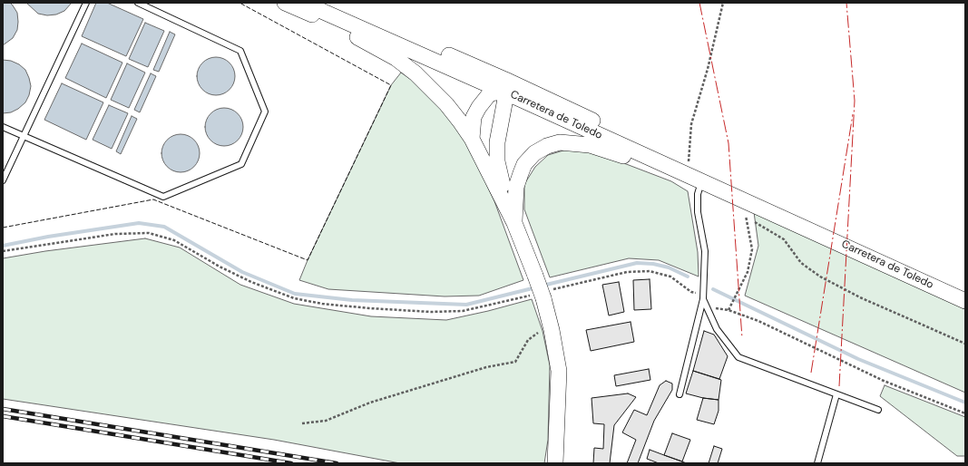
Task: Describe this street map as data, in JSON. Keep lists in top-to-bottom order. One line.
{"streets":{"street":["Carretera de Toledo"]}}
